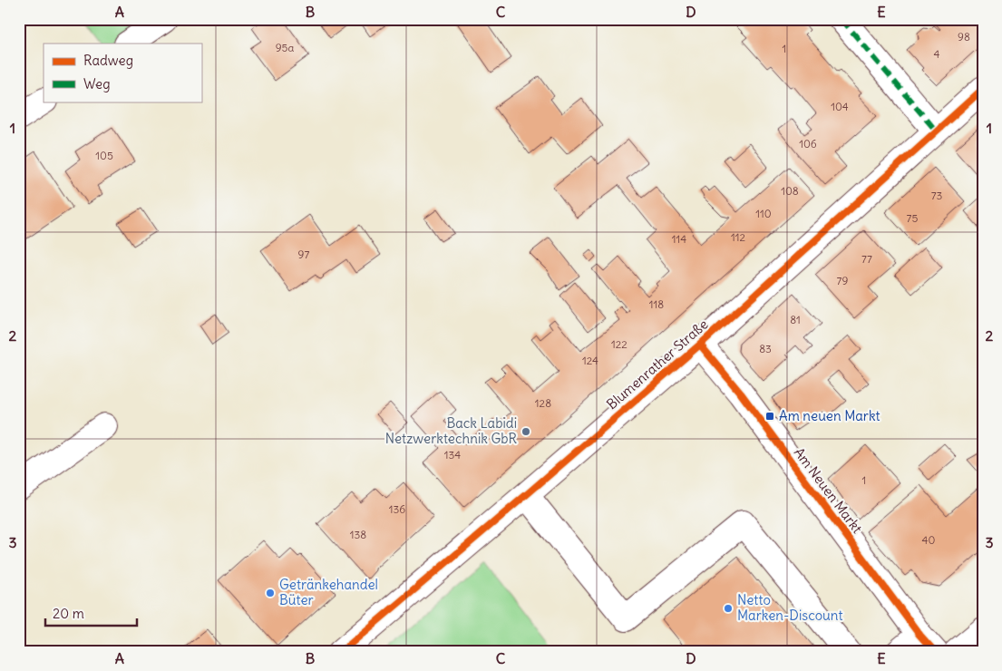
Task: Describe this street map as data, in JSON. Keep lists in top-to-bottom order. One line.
{"streets":{"street":["Blumenrather Straße","Am Neuen Markt"]},"crossings":[["Blumenrather Straße","Am Neuen Markt"]],"places":{"transit":["Am neuen Markt"],"other":["Back Labidi Netzwerktechnik GbR","Getränkehandel Büter","Netto Marken-Discount"]},"house_numbers":["98","95a","1","4","104","106","105","108","73","110","75","112","114","97","77","79","118","81","122","83","124","128","134","1","136","138","40"],"legend":["Radweg","Weg"],"scale_bar":"20 m","grid":{"columns":["A","B","C","D","E"],"rows":["1","2","3"]}}
